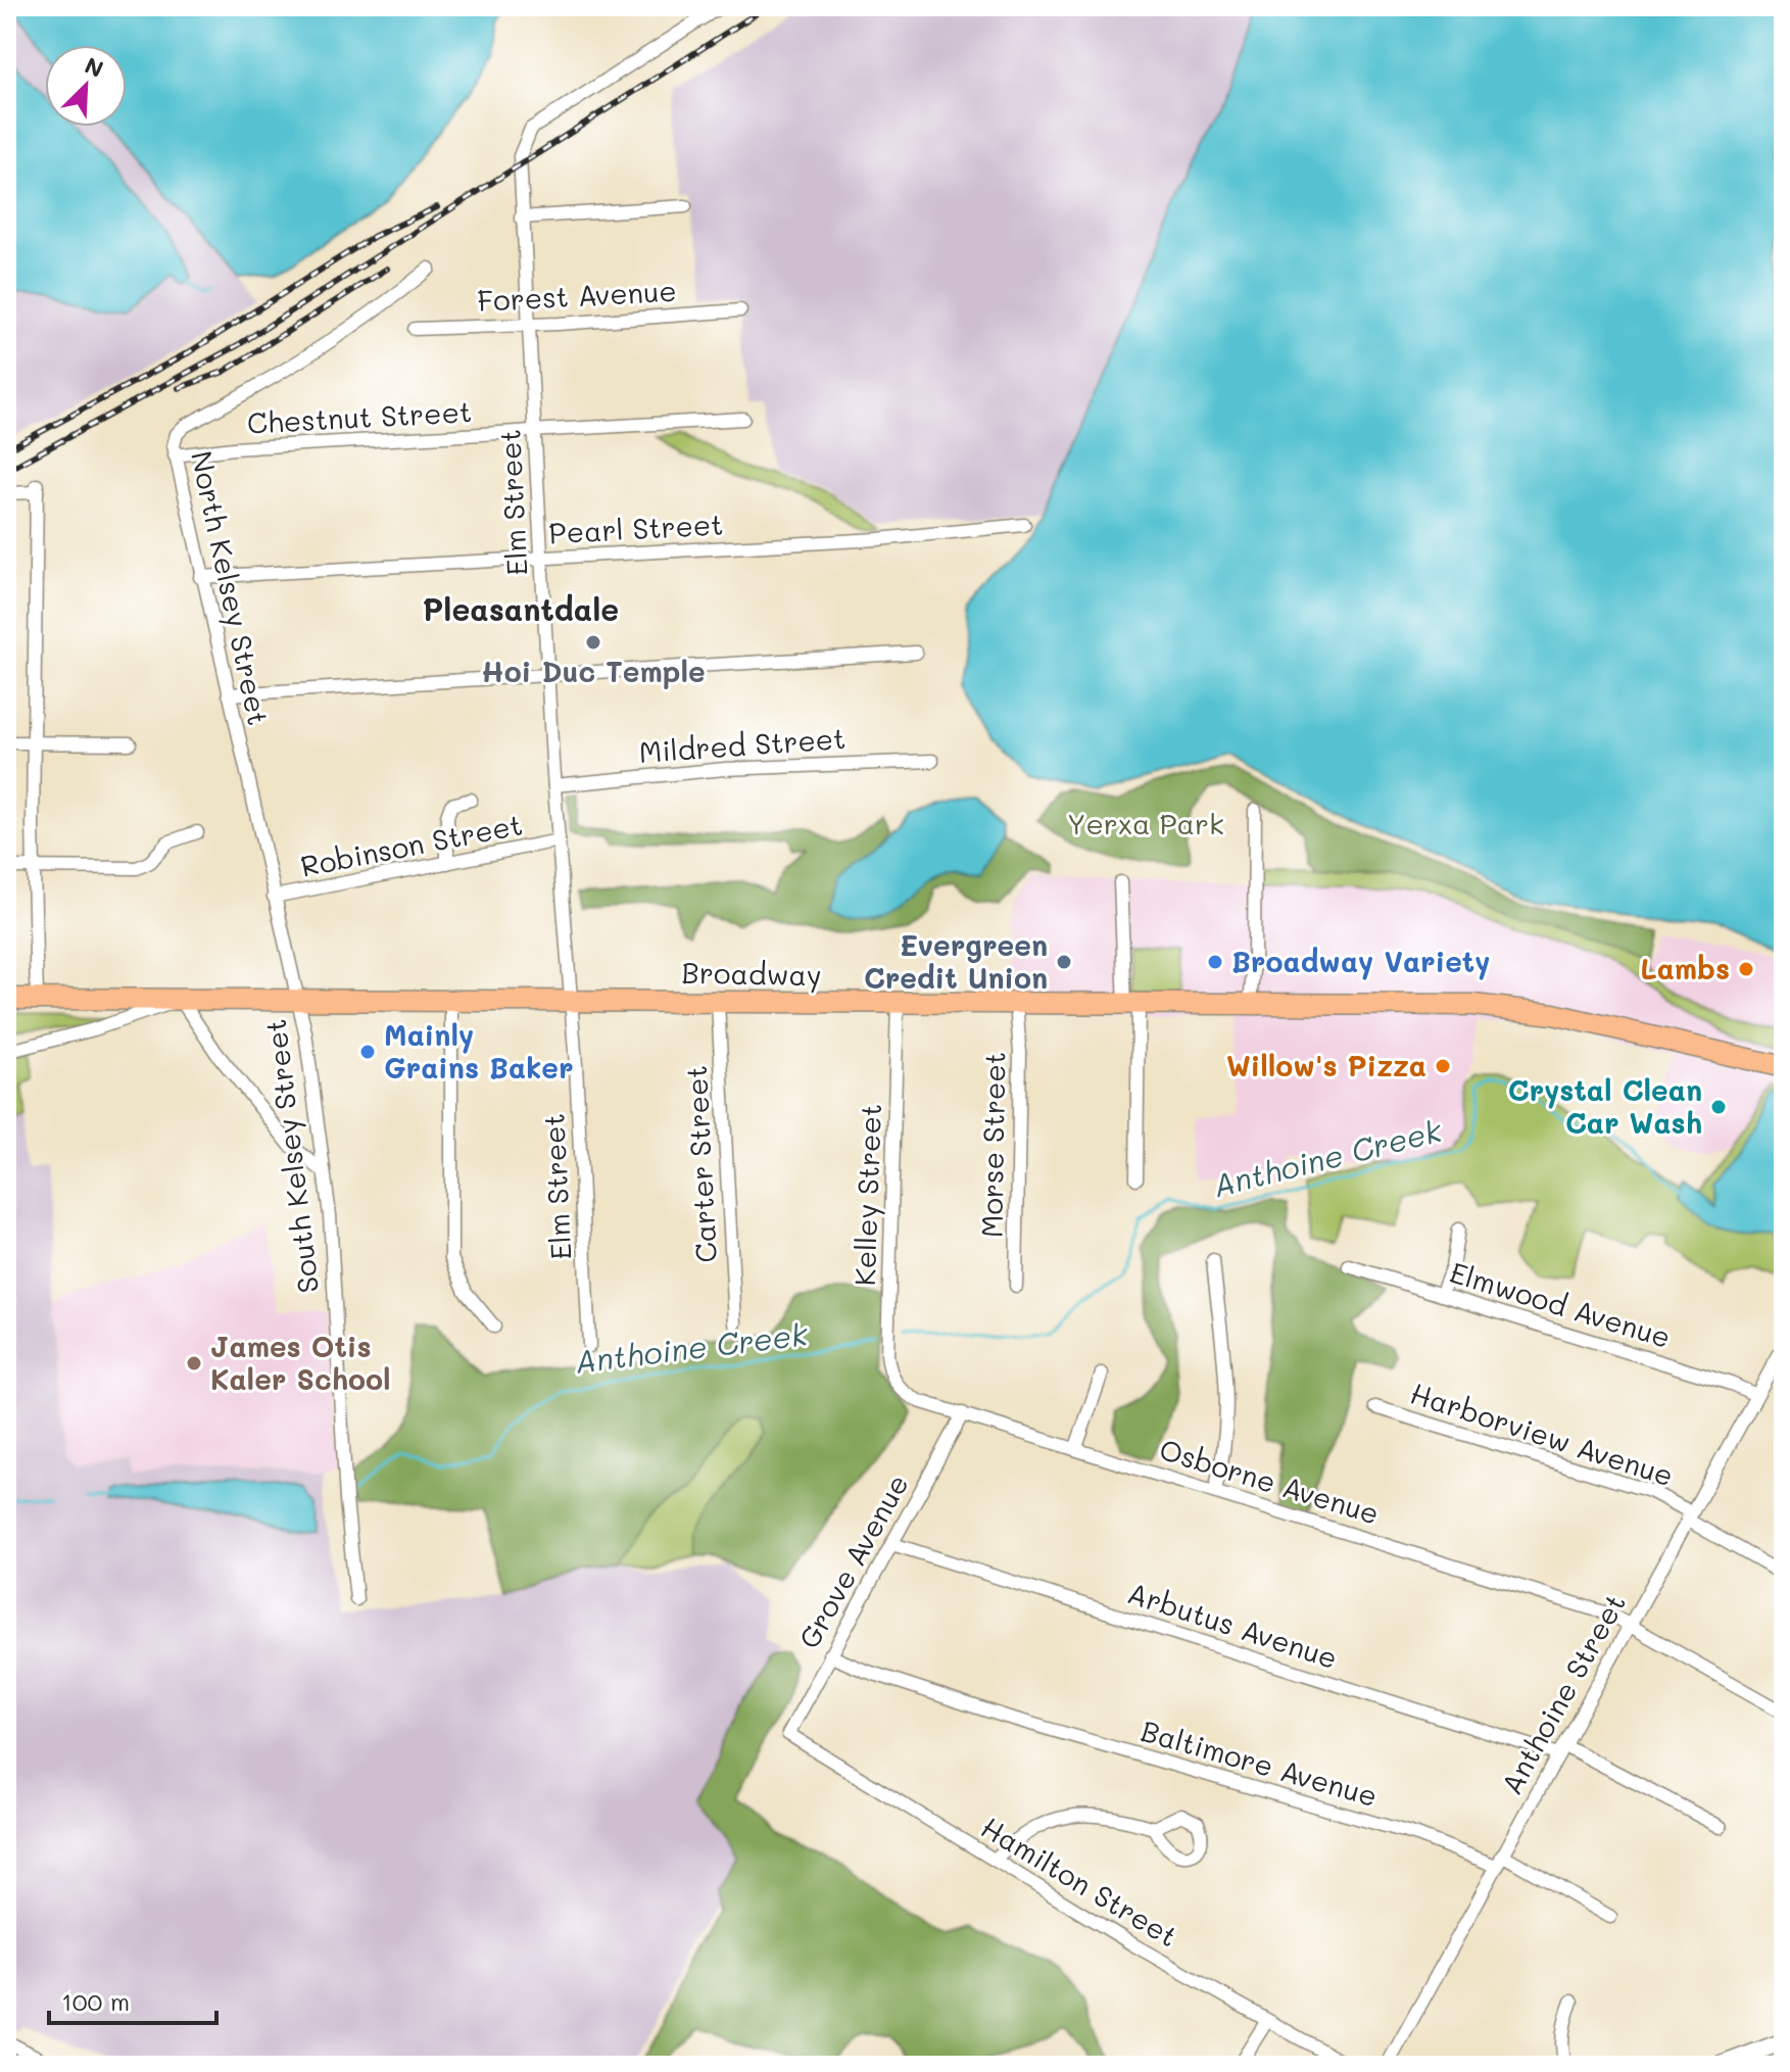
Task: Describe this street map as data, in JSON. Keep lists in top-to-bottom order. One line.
{"streets":{"main road":["Broadway"],"street":["Forest Avenue","Chestnut Street","Elm Street","Pearl Street","North Kelsey Street","Mildred Street","Robinson Street","Morse Street","South Kelsey Street","Carter Street","Kelley Street","Elmwood Avenue","Harborview Avenue","Osborne Avenue","Grove Avenue","Arbutus Avenue","Anthoine Street","Baltimore Avenue","Hamilton Street"]},"crossings":[["Forest Avenue","Elm Street"],["Chestnut Street","Elm Street"],["Chestnut Street","North Kelsey Street"],["Elm Street","Pearl Street"],["Elm Street","Mildred Street"],["Elm Street","Robinson Street"],["Elm Street","Broadway"],["Pearl Street","North Kelsey Street"],["North Kelsey Street","Robinson Street"],["North Kelsey Street","Broadway"],["North Kelsey Street","South Kelsey Street"],["Broadway","Morse Street"],["Broadway","South Kelsey Street"],["Broadway","Carter Street"],["Broadway","Kelley Street"],["Kelley Street","Osborne Avenue"],["Elmwood Avenue","Anthoine Street"],["Harborview Avenue","Anthoine Street"],["Osborne Avenue","Grove Avenue"],["Osborne Avenue","Anthoine Street"],["Grove Avenue","Arbutus Avenue"],["Grove Avenue","Baltimore Avenue"],["Grove Avenue","Hamilton Street"],["Arbutus Avenue","Anthoine Street"],["Anthoine Street","Baltimore Avenue"]],"districts":["Pleasantdale"],"water":["Anthoine Creek"],"parks":["Yerxa Park"],"places":["Hoi Duc Temple","Evergreen Credit Union","Broadway Variety","Lambs","Mainly Grains Baker","Willow's Pizza","Crystal Clean Car Wash","James Otis Kaler School"],"scale_bar":"100 m","north":"top right"}
